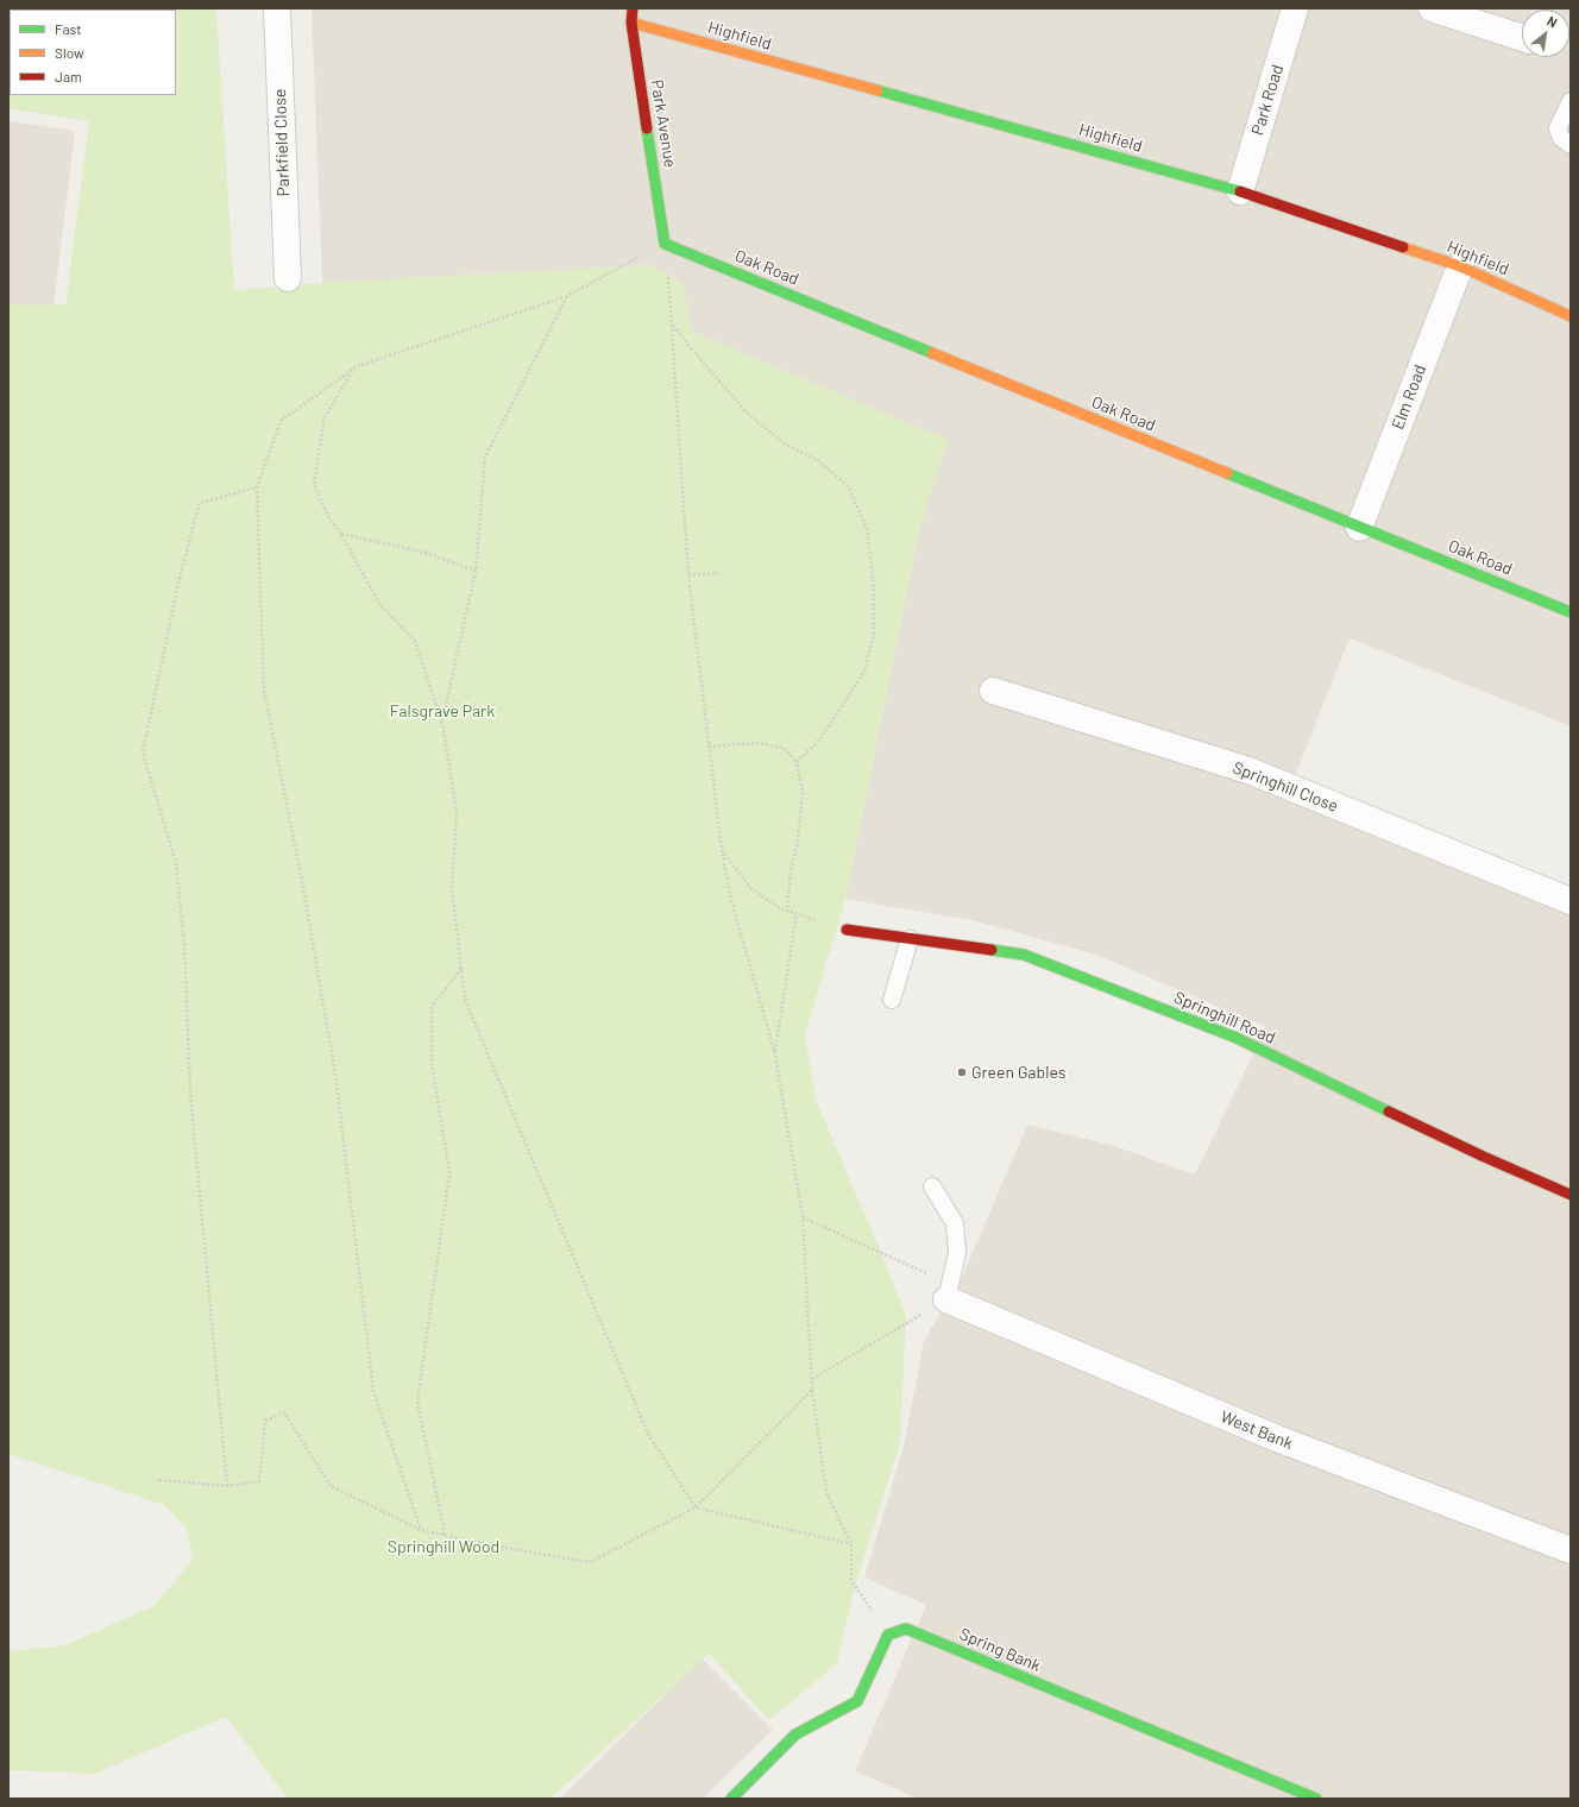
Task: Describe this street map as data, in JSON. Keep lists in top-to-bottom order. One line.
{"streets":{"street":["Highfield","Park Road","Park Avenue","Parkfield Close","Oak Road","Elm Road","Springhill Close","Springhill Road","West Bank","Spring Bank"]},"crossings":[["Highfield","Park Road"],["Highfield","Park Avenue"],["Highfield","Elm Road"],["Park Avenue","Oak Road"],["Oak Road","Elm Road"]],"parks":["Falsgrave Park","Springhill Wood"],"places":["Green Gables"],"legend":["Fast","Slow","Jam"],"north":"top right"}
